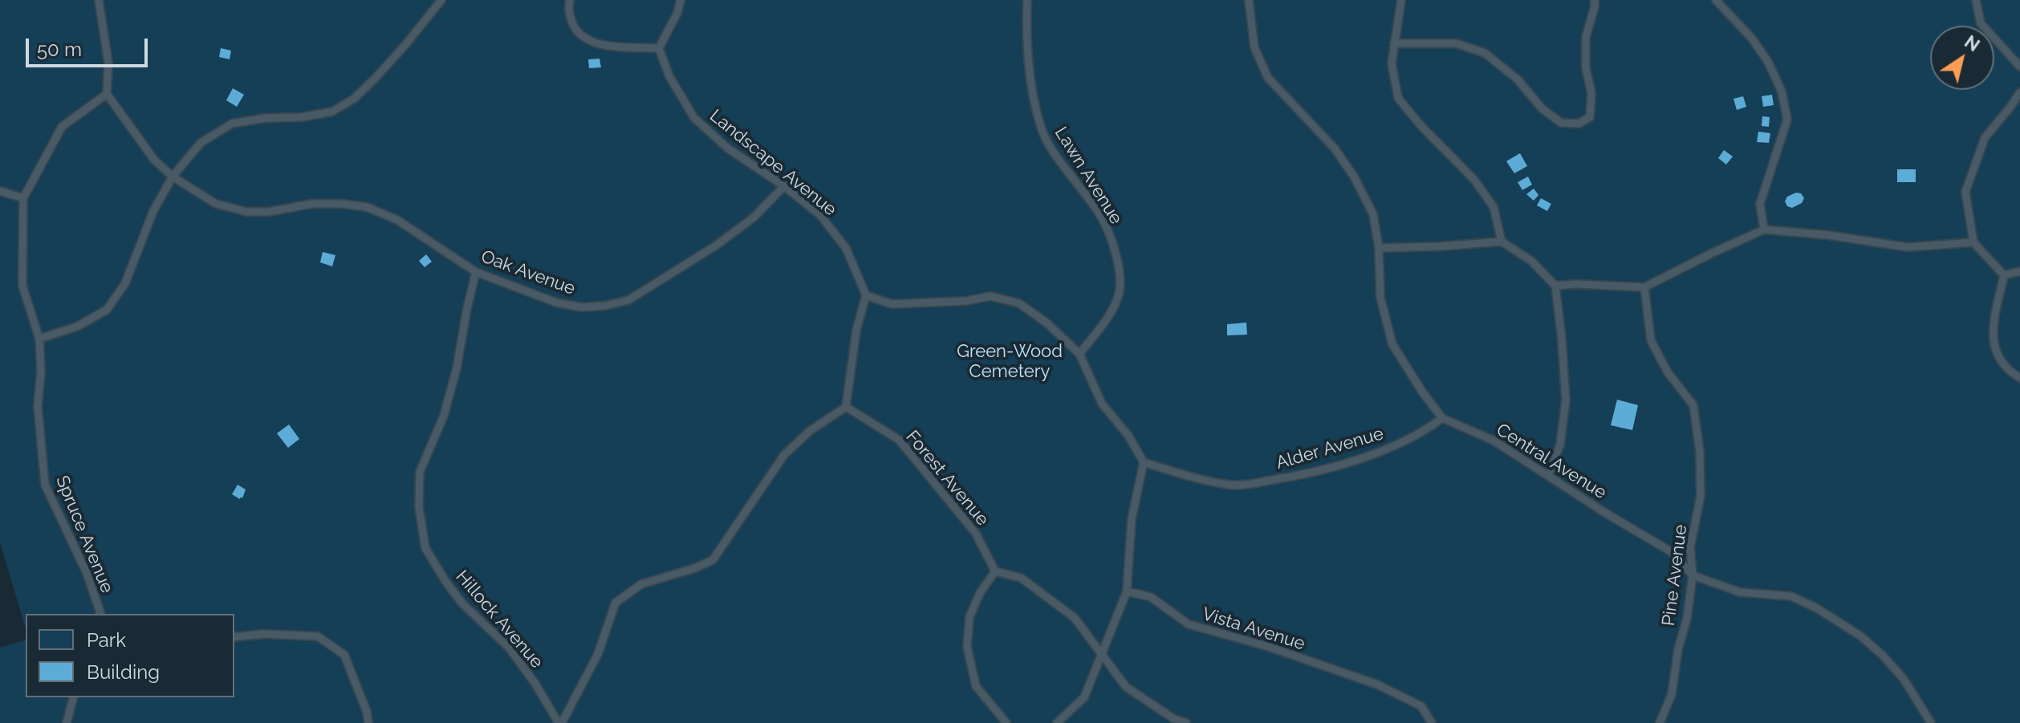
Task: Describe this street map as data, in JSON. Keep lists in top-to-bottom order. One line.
{"streets":{"lane":["Landscape Avenue","Lawn Avenue","Oak Avenue","Alder Avenue","Central Avenue","Forest Avenue","Spruce Avenue","Pine Avenue","Hillock Avenue","Vista Avenue"]},"crossings":[["Landscape Avenue","Oak Avenue"],["Oak Avenue","Spruce Avenue"],["Oak Avenue","Hillock Avenue"],["Alder Avenue","Central Avenue"],["Central Avenue","Pine Avenue"]],"parks":["Green-Wood Cemetery"],"legend":["Park","Building"],"scale_bar":"50 m","north":"top right"}
